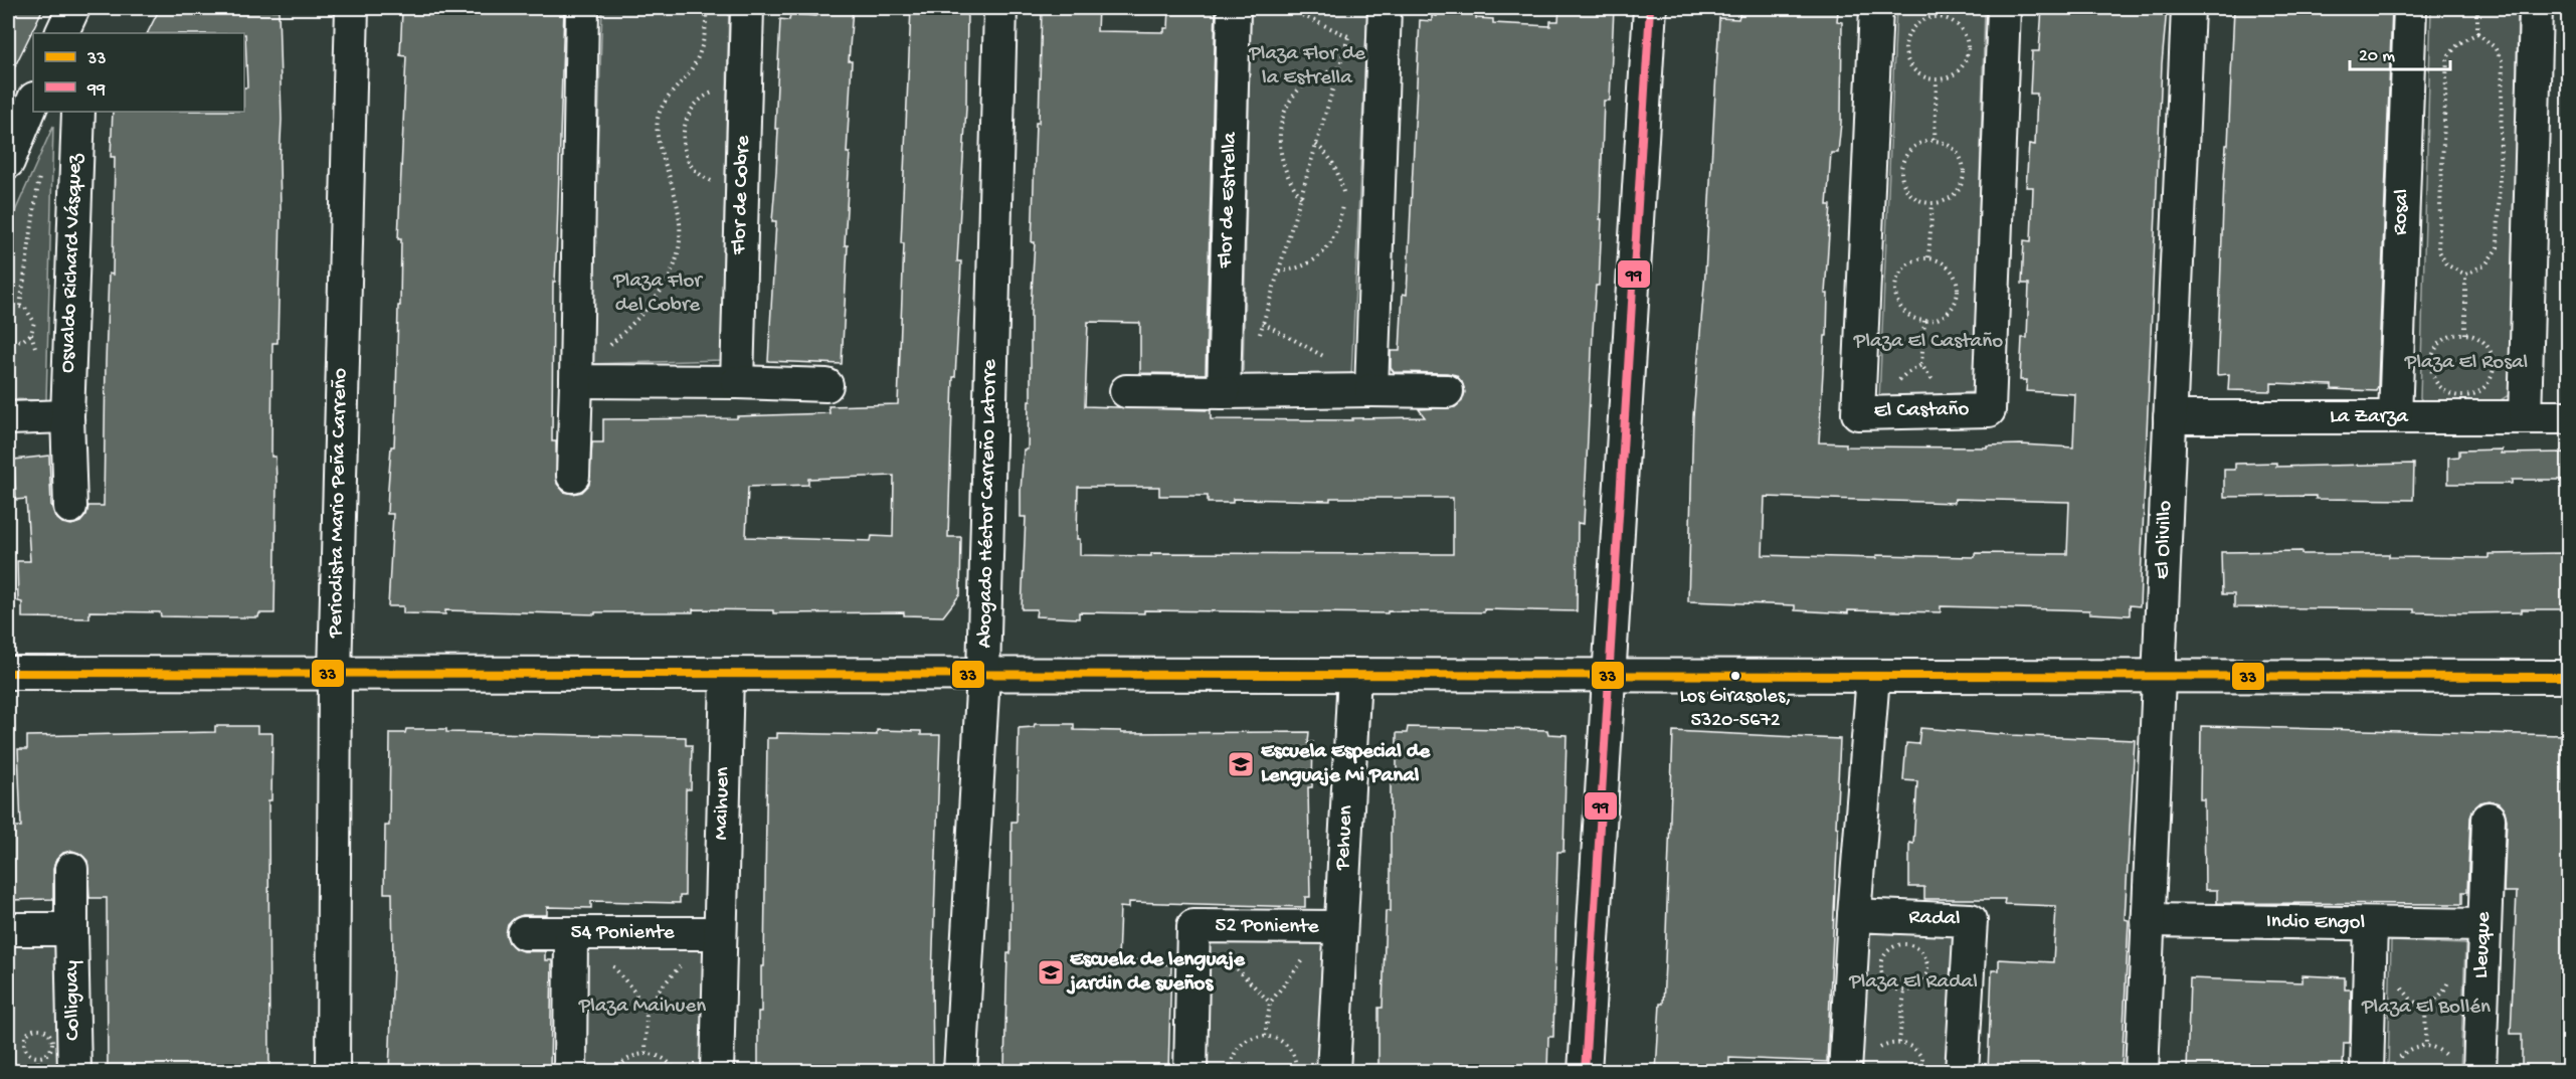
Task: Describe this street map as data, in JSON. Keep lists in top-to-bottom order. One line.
{"streets":{"street":["Flor de Cobre","Flor de Estrella","Rosal","Osvaldo Richard Vásquez","El Castaño","La Zarza","Periodista Mario Peña Carreño","Abogado Héctor Carreño Latorre","El Olivillo","Maihuen","Pehuen","Radal","Indio Engol","52 Poniente","54 Poniente","Lleuque","Colliguay"]},"crossings":[["Rosal","La Zarza"],["La Zarza","El Olivillo"],["El Olivillo","Indio Engol"],["Maihuen","54 Poniente"],["Pehuen","52 Poniente"],["Indio Engol","Lleuque"]],"parks":["Plaza Flor de la Estrella","Plaza Flor del Cobre","Plaza El Castaño","Plaza El Rosal","Plaza El Radal","Plaza Maihuen","Plaza El Bollén"],"places":{"other":["Los Girasoles, 5320-5672"],"school or university":["Escuela Especial de Lenguaje Mi Panal","Escuela de lenguaje jardin de sueños"]},"lines":["transit line 99","transit line 33"],"legend":["33","99"],"scale_bar":"20 m"}
